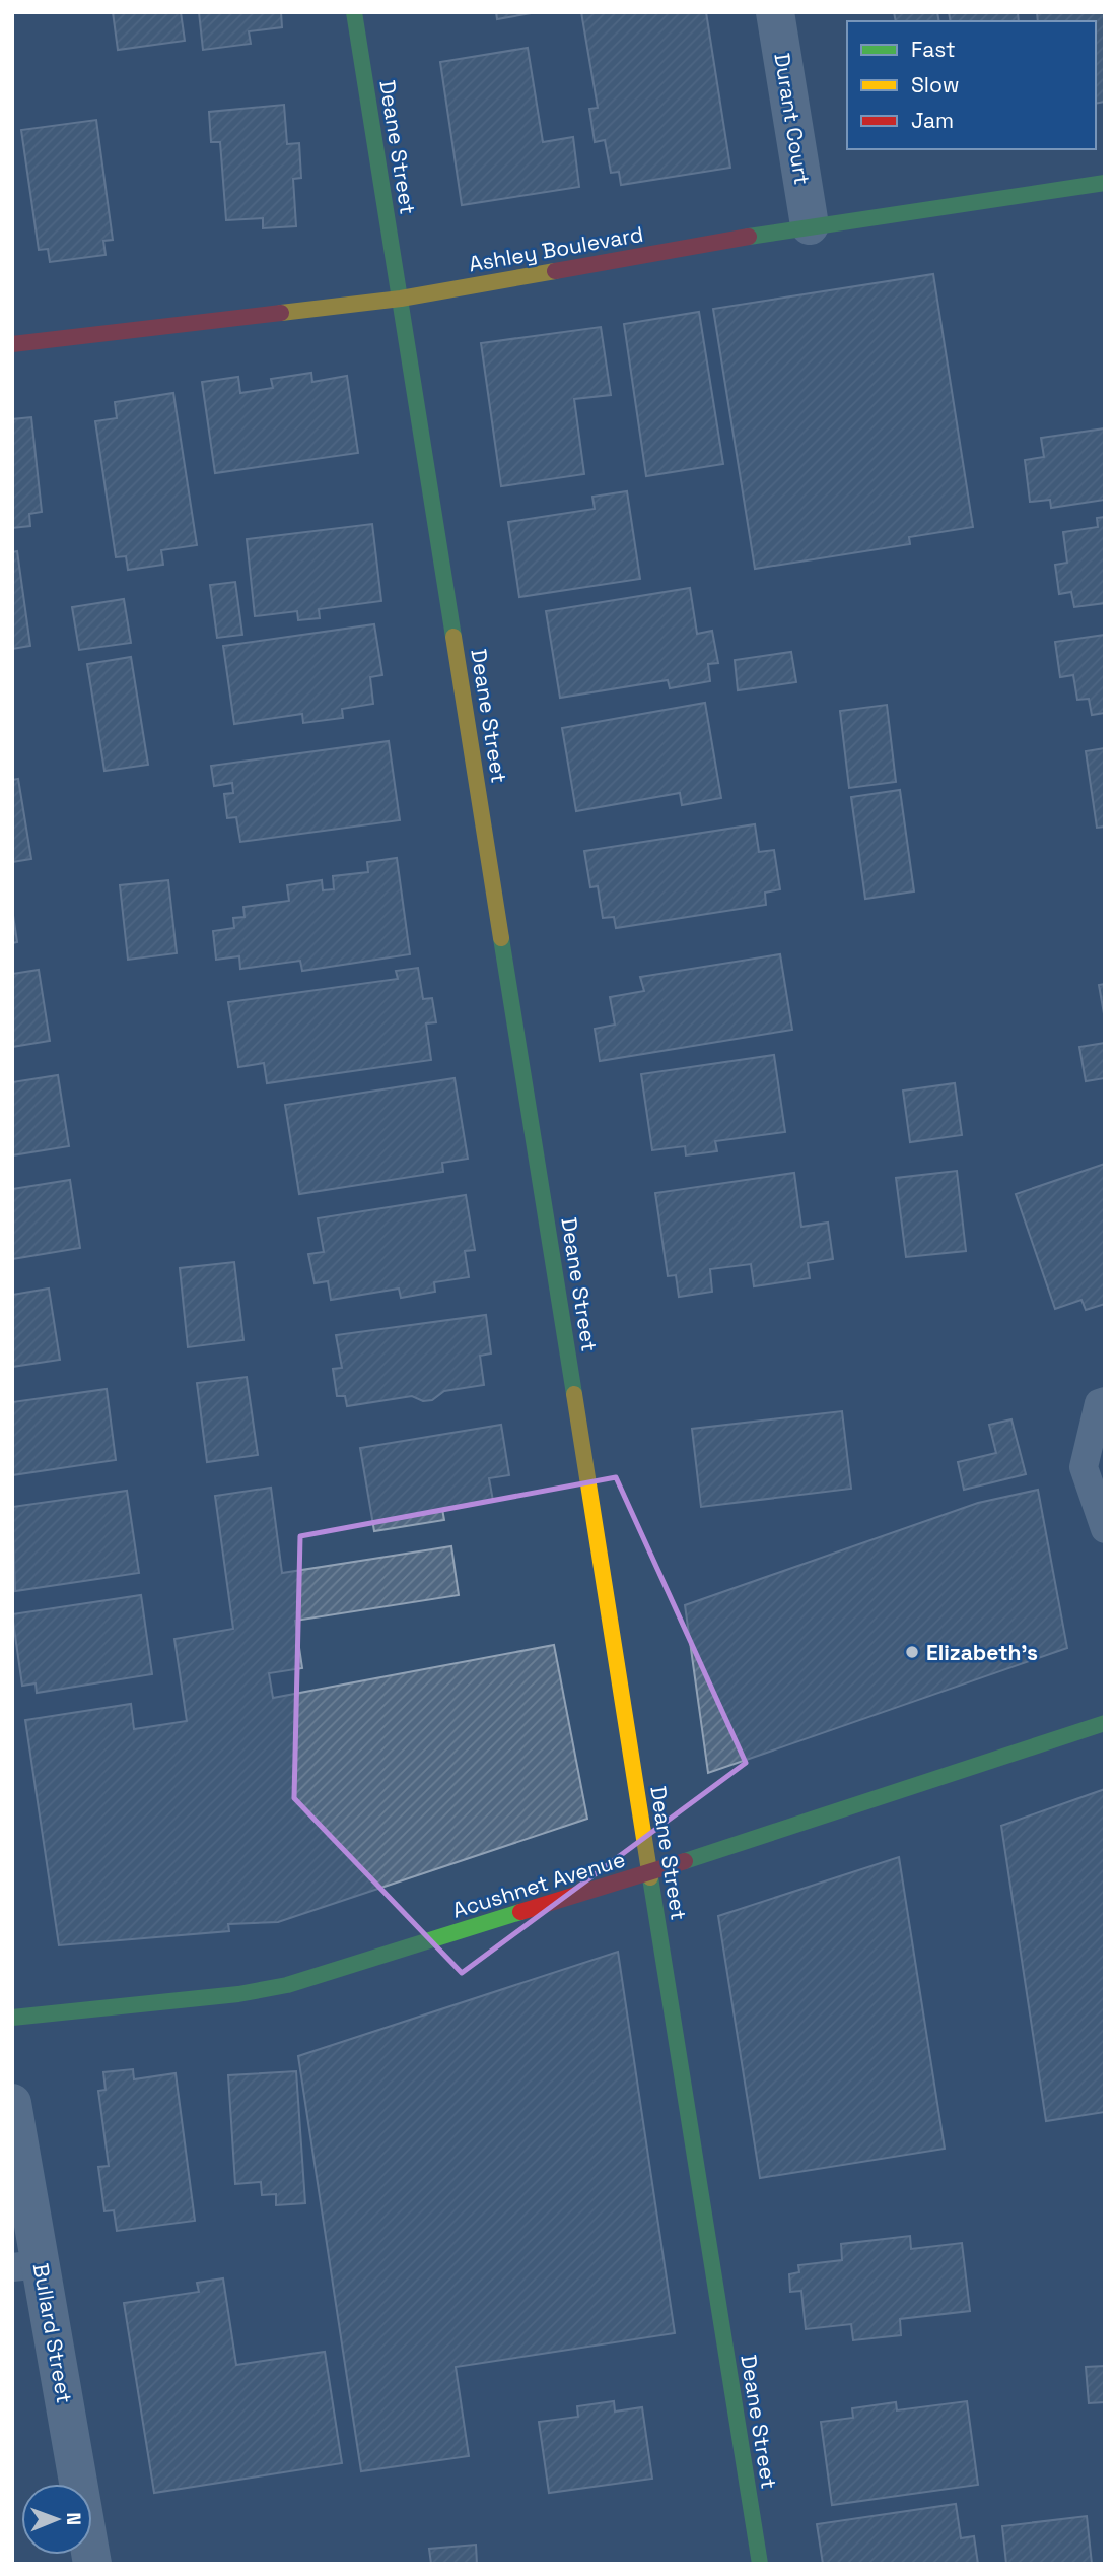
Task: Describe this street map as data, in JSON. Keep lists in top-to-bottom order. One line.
{"streets":{"main road":["Deane Street","Ashley Boulevard","Acushnet Avenue"],"street":["Durant Court","Bullard Street"]},"crossings":[["Durant Court","Ashley Boulevard"],["Deane Street","Ashley Boulevard"],["Deane Street","Acushnet Avenue"]],"places":["Elizabeth's"],"legend":["Fast","Slow","Jam"],"north":"right"}
